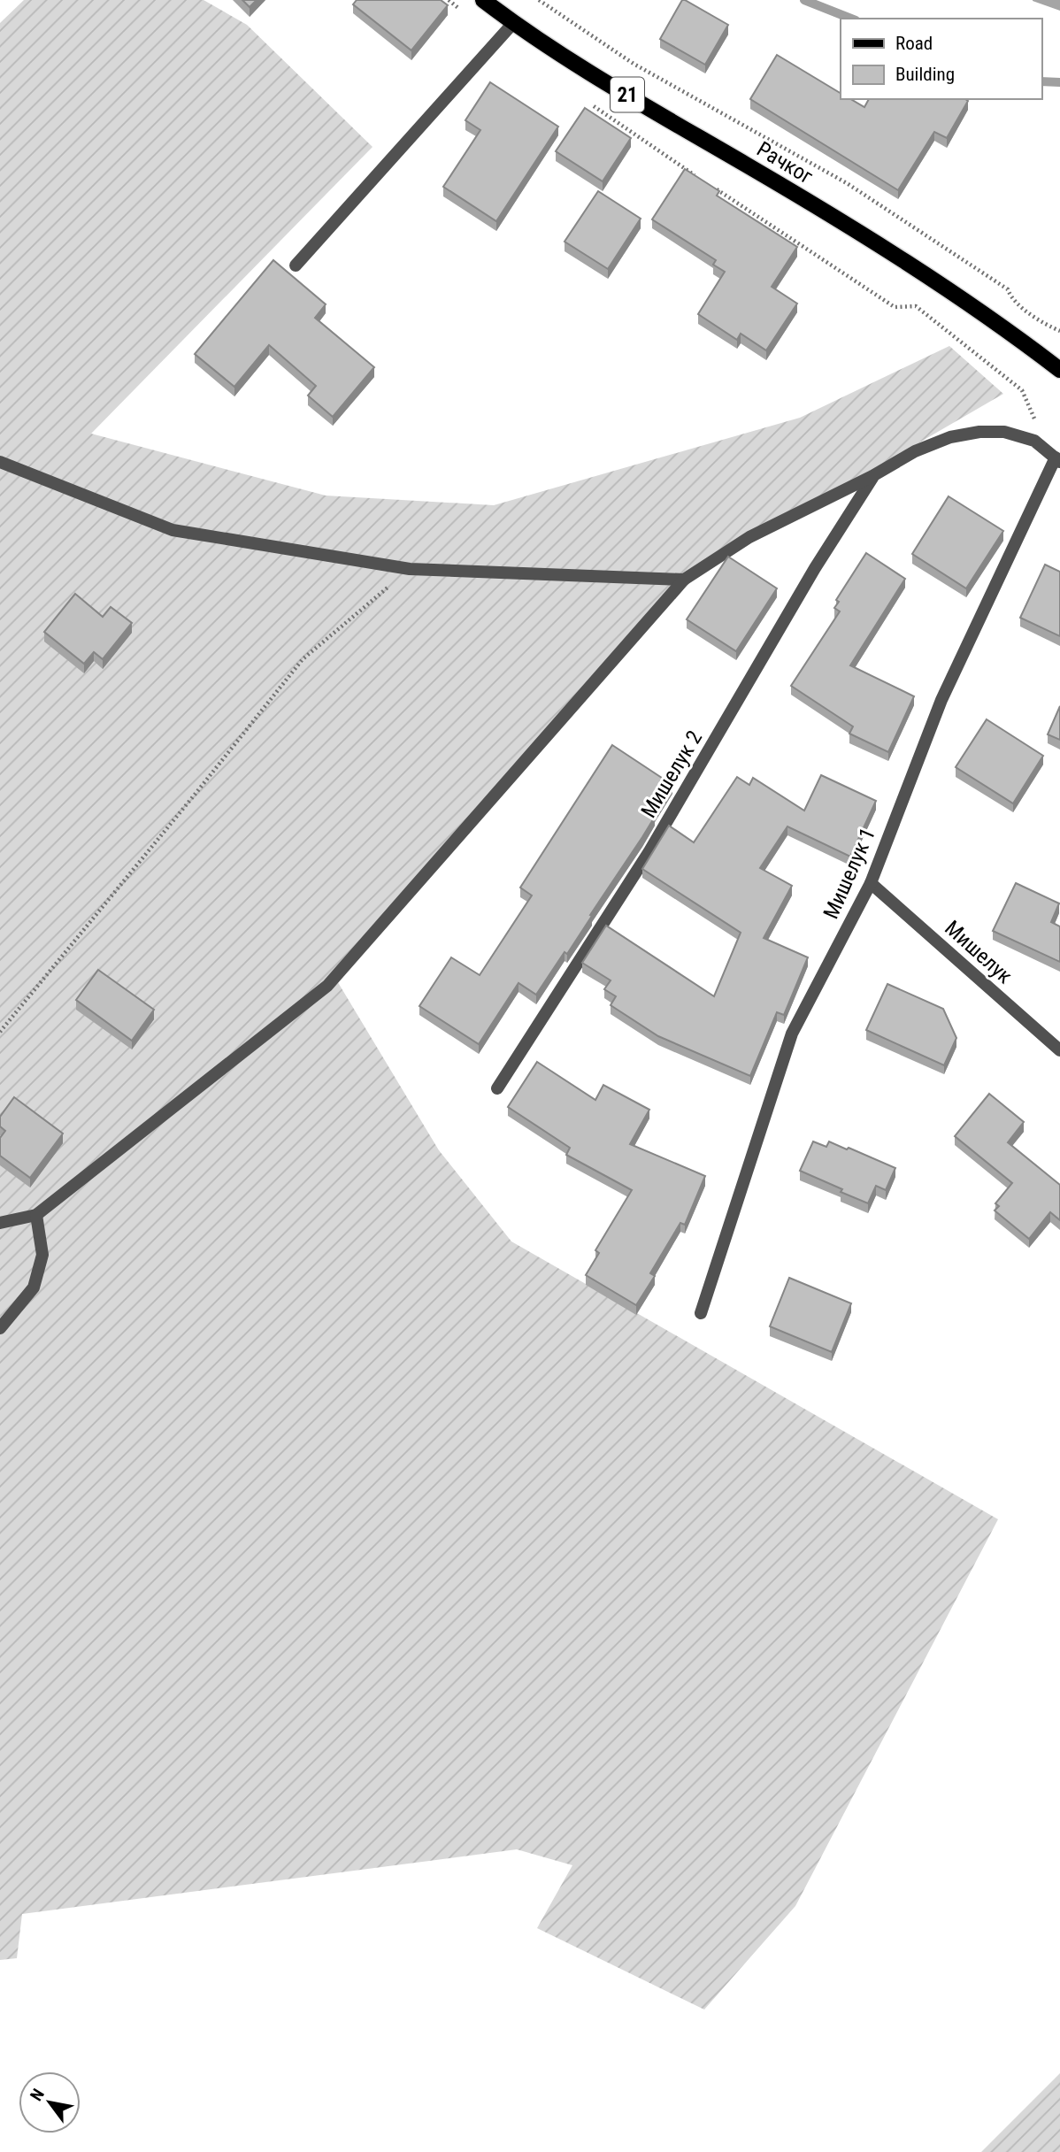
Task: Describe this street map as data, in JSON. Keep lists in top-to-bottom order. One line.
{"streets":{"main road":["21","Рачког"],"street":["Мишелук 2","Мишелук 1","Мишелук"]},"crossings":[["Мишелук 1","Мишелук"]],"legend":["Road","Building"],"north":"top left"}
